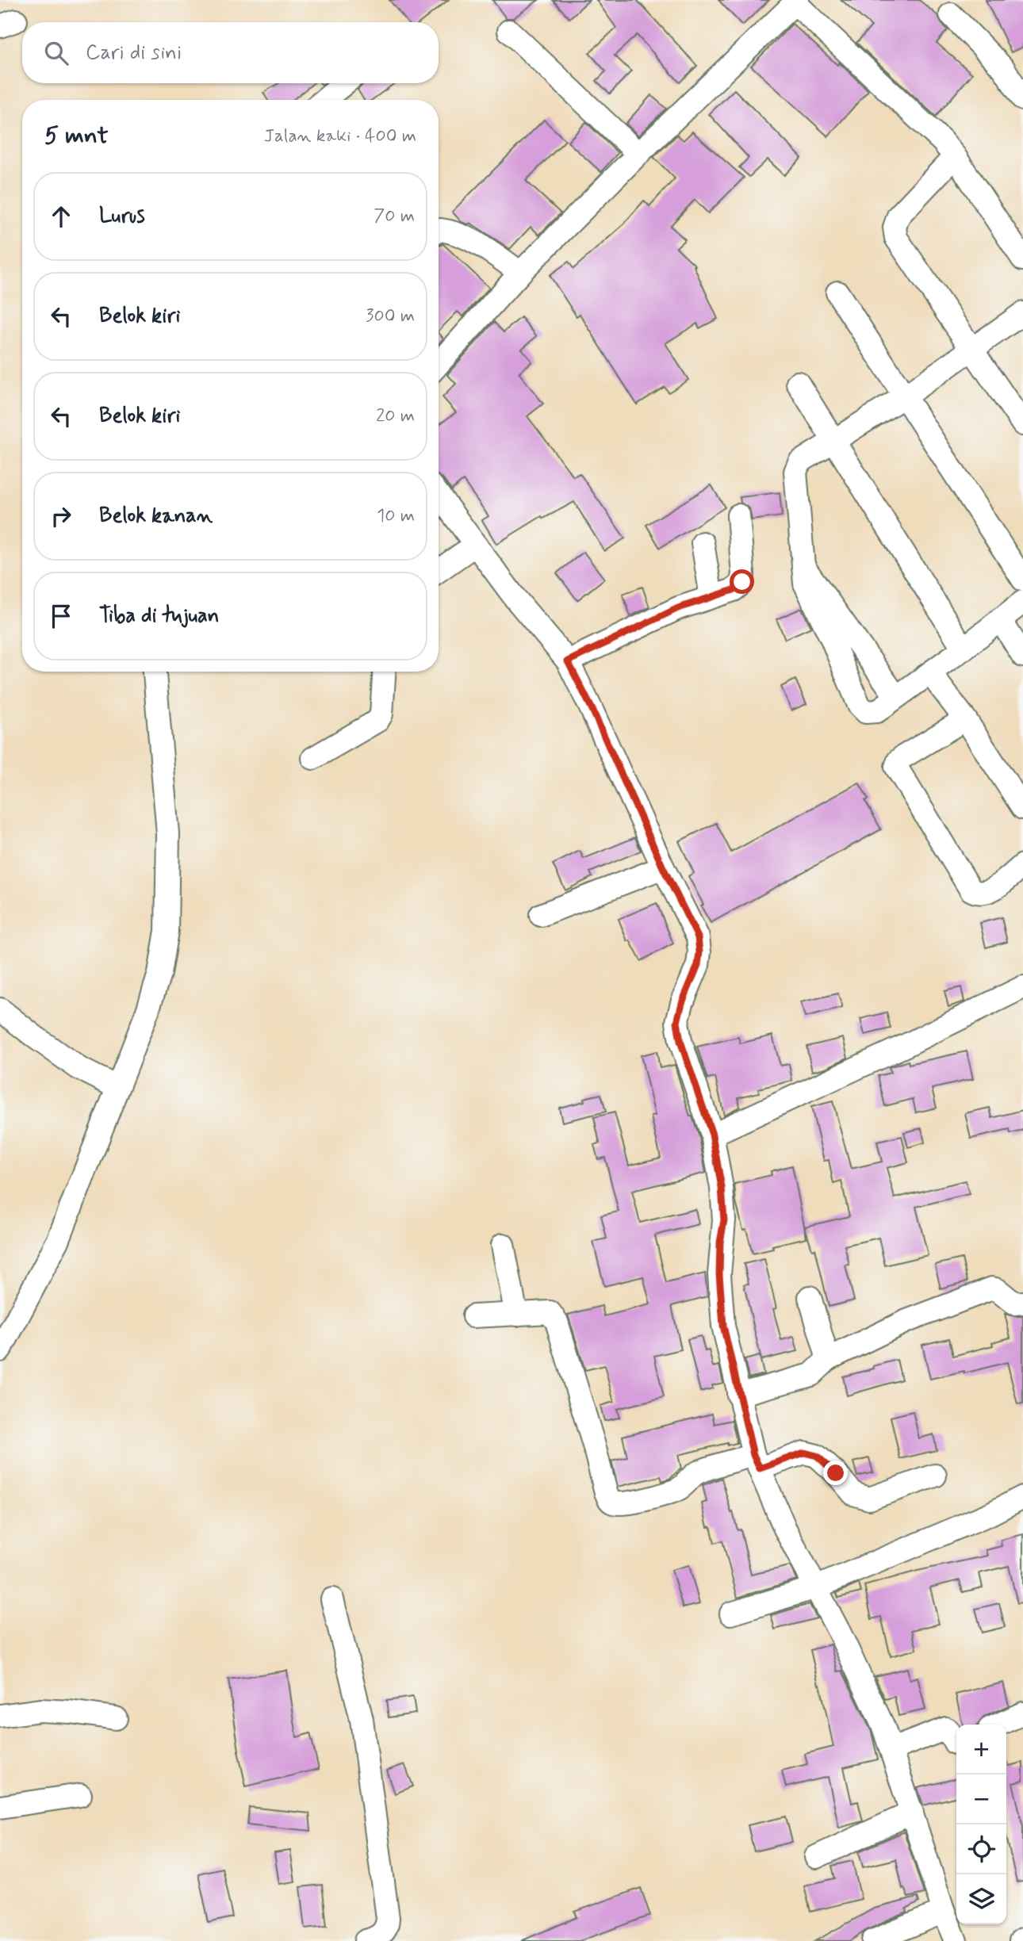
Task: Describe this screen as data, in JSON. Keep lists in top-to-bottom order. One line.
{"page":{"search":"Cari di sini","heading":["5 mnt","Jalan kaki · 400 m"],"list":[["Lurus","70 m"],["Belok kiri","300 m"],["Belok kiri","20 m"],["Belok kanan","10 m"],"Tiba di tujuan"],"map_buttons":["+","−"]}}
